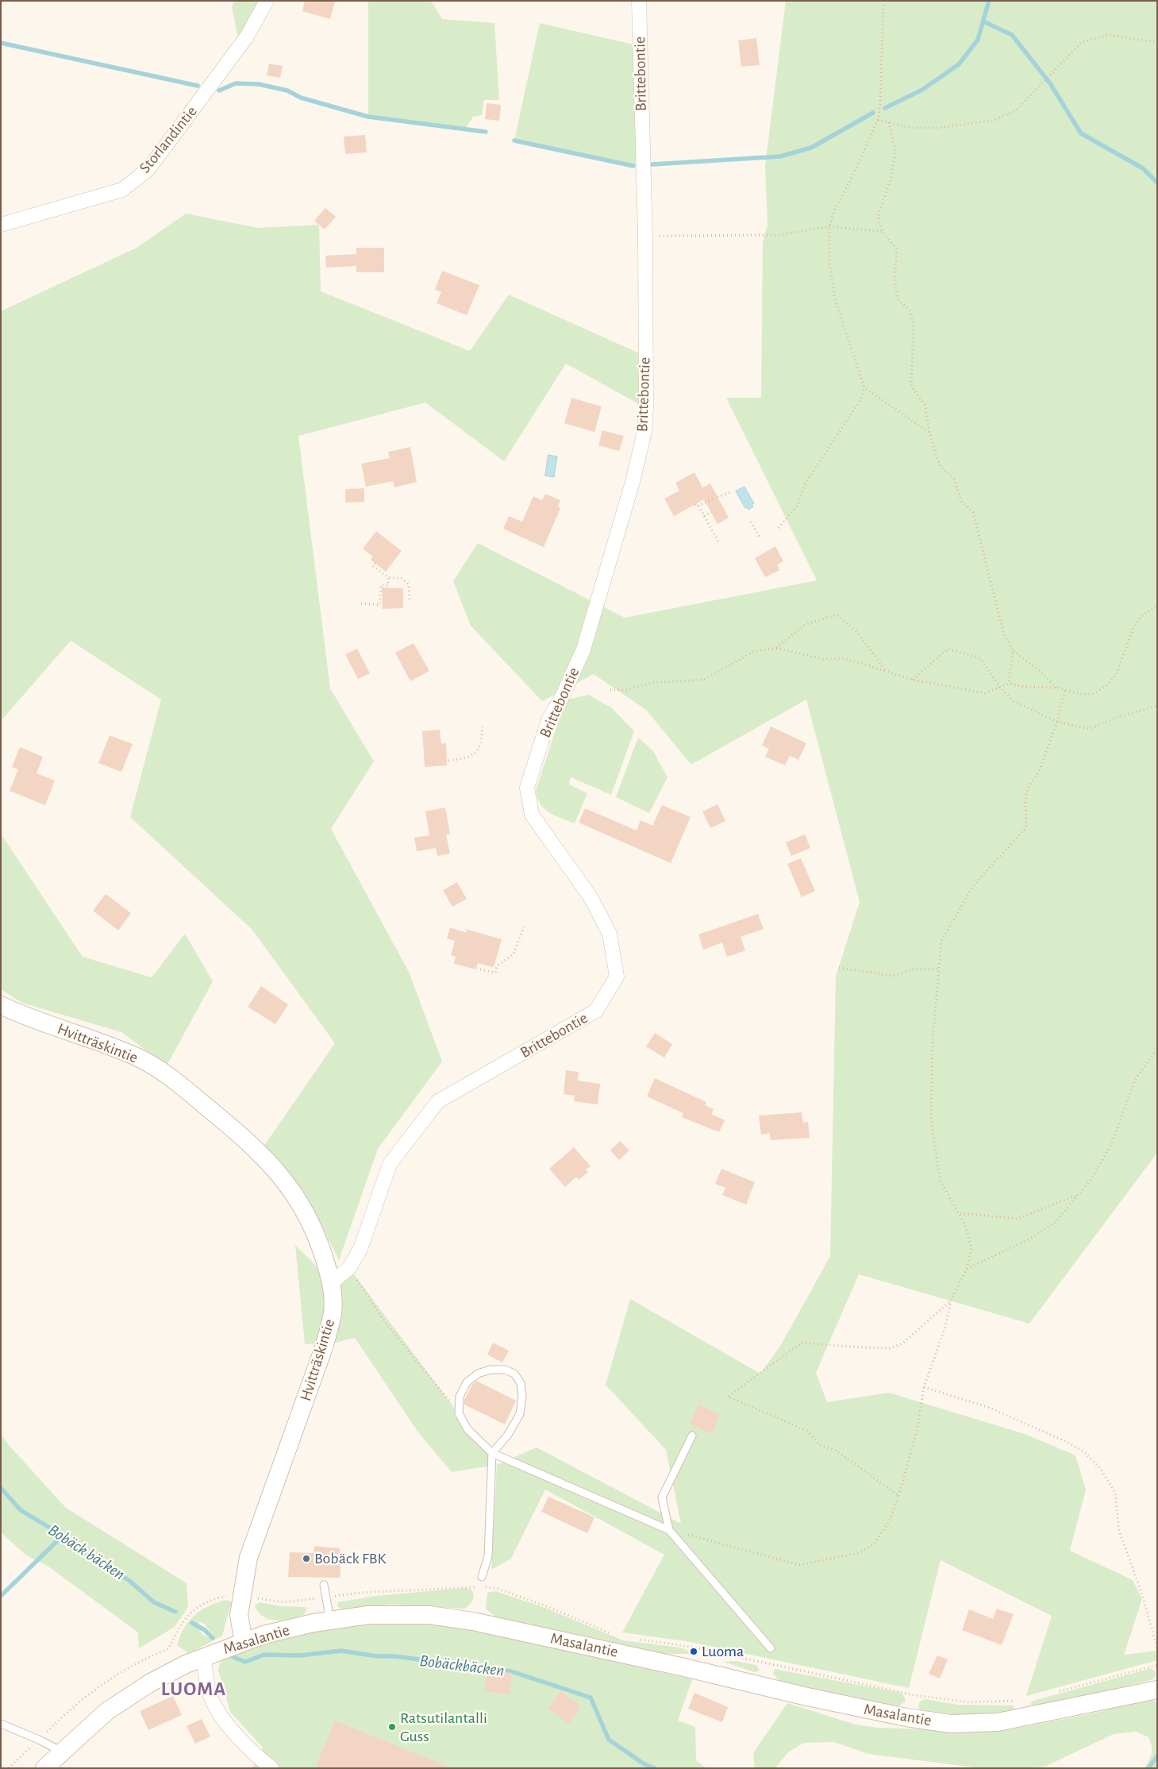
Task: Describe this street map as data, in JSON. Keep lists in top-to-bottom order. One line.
{"streets":{"street":["Brittebontie","Storlandintie","Hvitträskintie","Masalantie"]},"crossings":[["Brittebontie","Hvitträskintie"],["Hvitträskintie","Masalantie"]],"districts":["LUOMA"],"water":["Bobäck bäcken","Bobäckbäcken"],"places":["Bobäck FBK","Luoma","Ratsutilantalli Guss"]}
